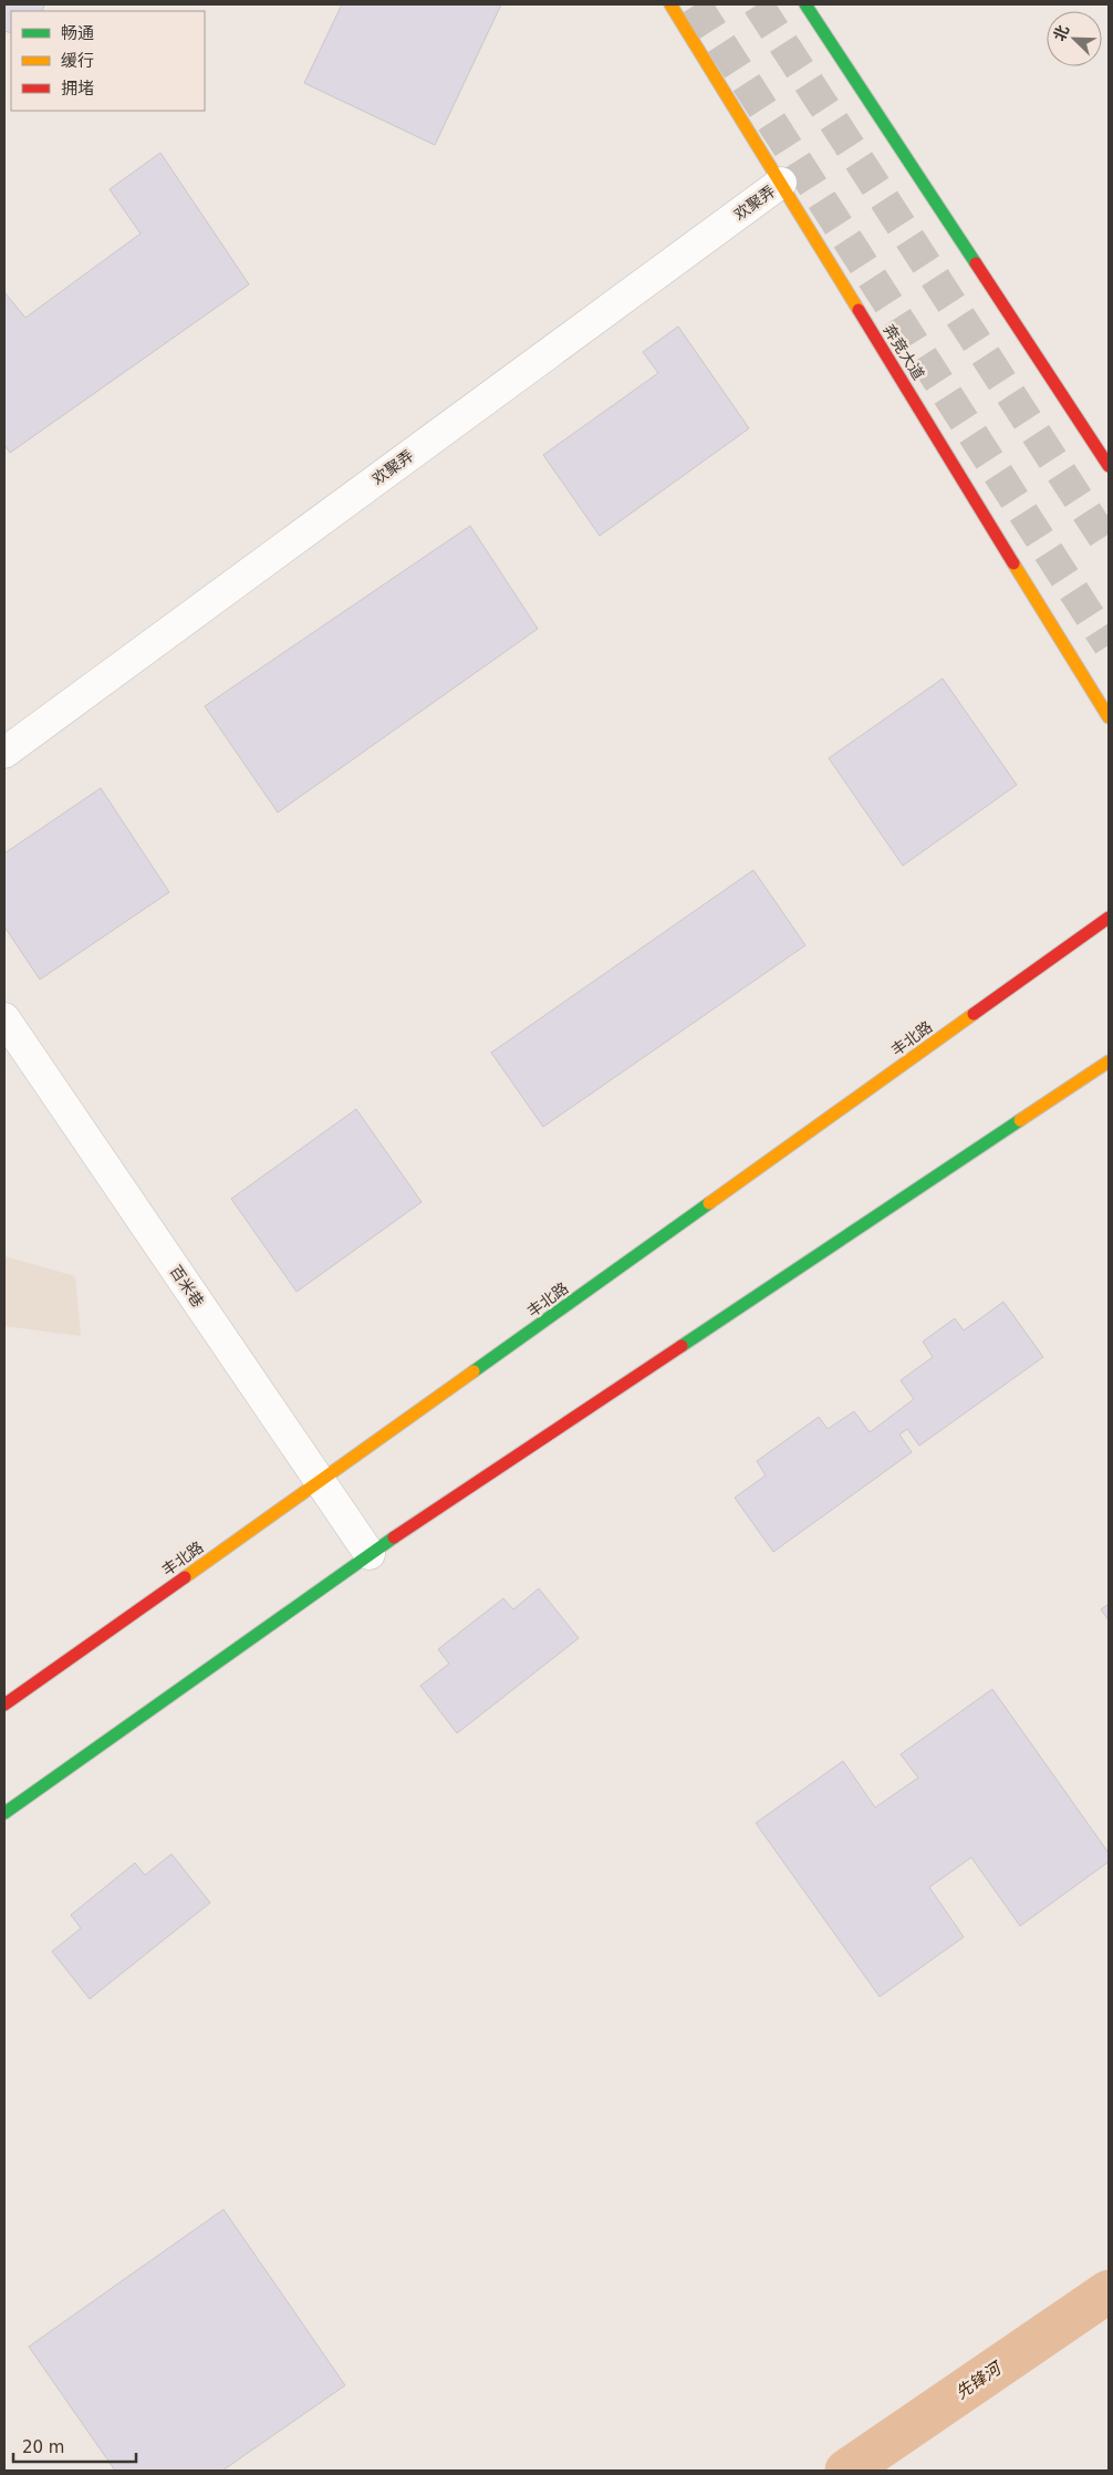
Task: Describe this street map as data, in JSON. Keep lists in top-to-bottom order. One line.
{"streets":{"main road":["奔竞大道","丰北路"],"street":["欢聚弄","百米巷"]},"crossings":[["欢聚弄","奔竞大道"],["丰北路","百米巷"]],"water":["先锋河"],"legend":["畅通","缓行","拥堵"],"scale_bar":"20 m","north":"top left"}
